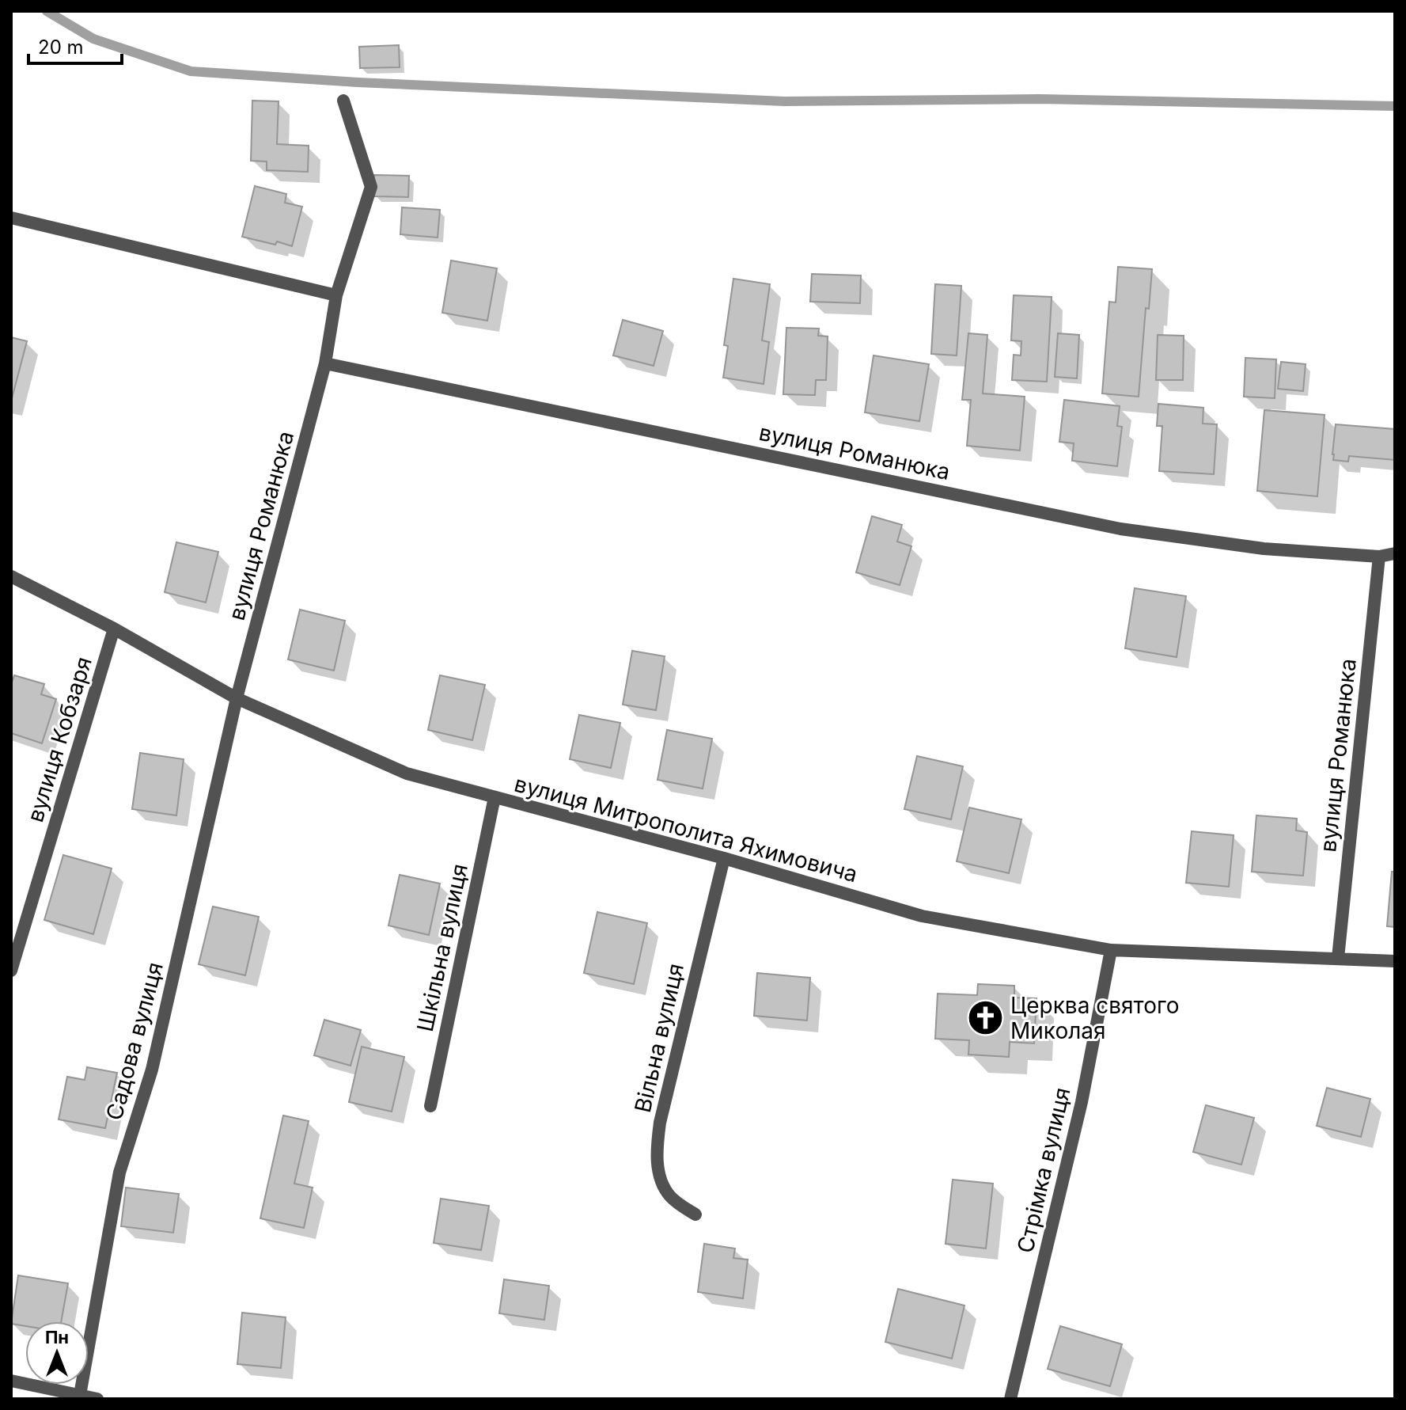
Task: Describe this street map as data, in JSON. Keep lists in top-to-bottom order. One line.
{"streets":{"street":["вулиця Романюка","вулиця Кобзаря","вулиця Митрополита Яхимовича","Шкільна вулиця","Вільна вулиця","Садова вулиця","Стрімка вулиця"]},"crossings":[["вулиця Романюка","вулиця Митрополита Яхимовича"],["вулиця Романюка","Садова вулиця"],["вулиця Кобзаря","вулиця Митрополита Яхимовича"],["вулиця Митрополита Яхимовича","Шкільна вулиця"],["вулиця Митрополита Яхимовича","Вільна вулиця"],["вулиця Митрополита Яхимовича","Садова вулиця"],["вулиця Митрополита Яхимовича","Стрімка вулиця"]],"places":{"church":["Церква святого Миколая"]},"scale_bar":"20 m","north":"top"}
